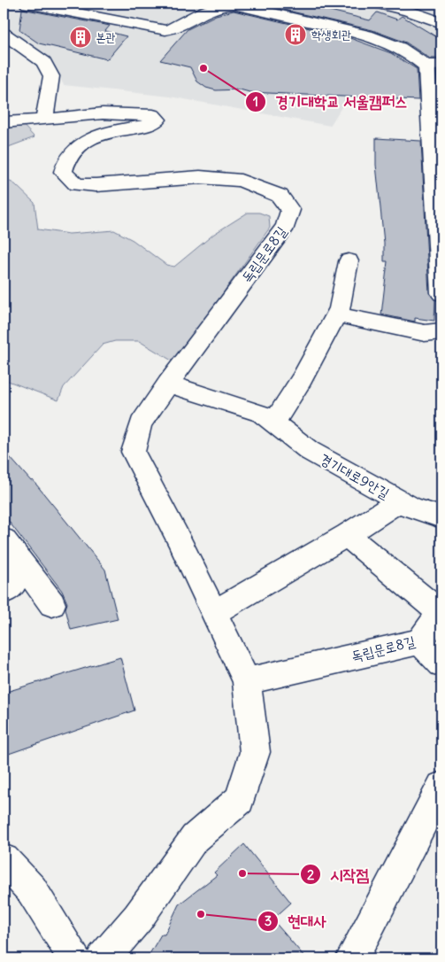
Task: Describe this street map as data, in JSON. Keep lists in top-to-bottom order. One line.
{"streets":{"street":["독립문로8길","경기대로9안길"]},"crossings":[["독립문로8길","경기대로9안길"]],"places":{"building":["학생회관","본관"],"other":["경기대학교 서울캠퍼스","시작점","현대사"]}}
